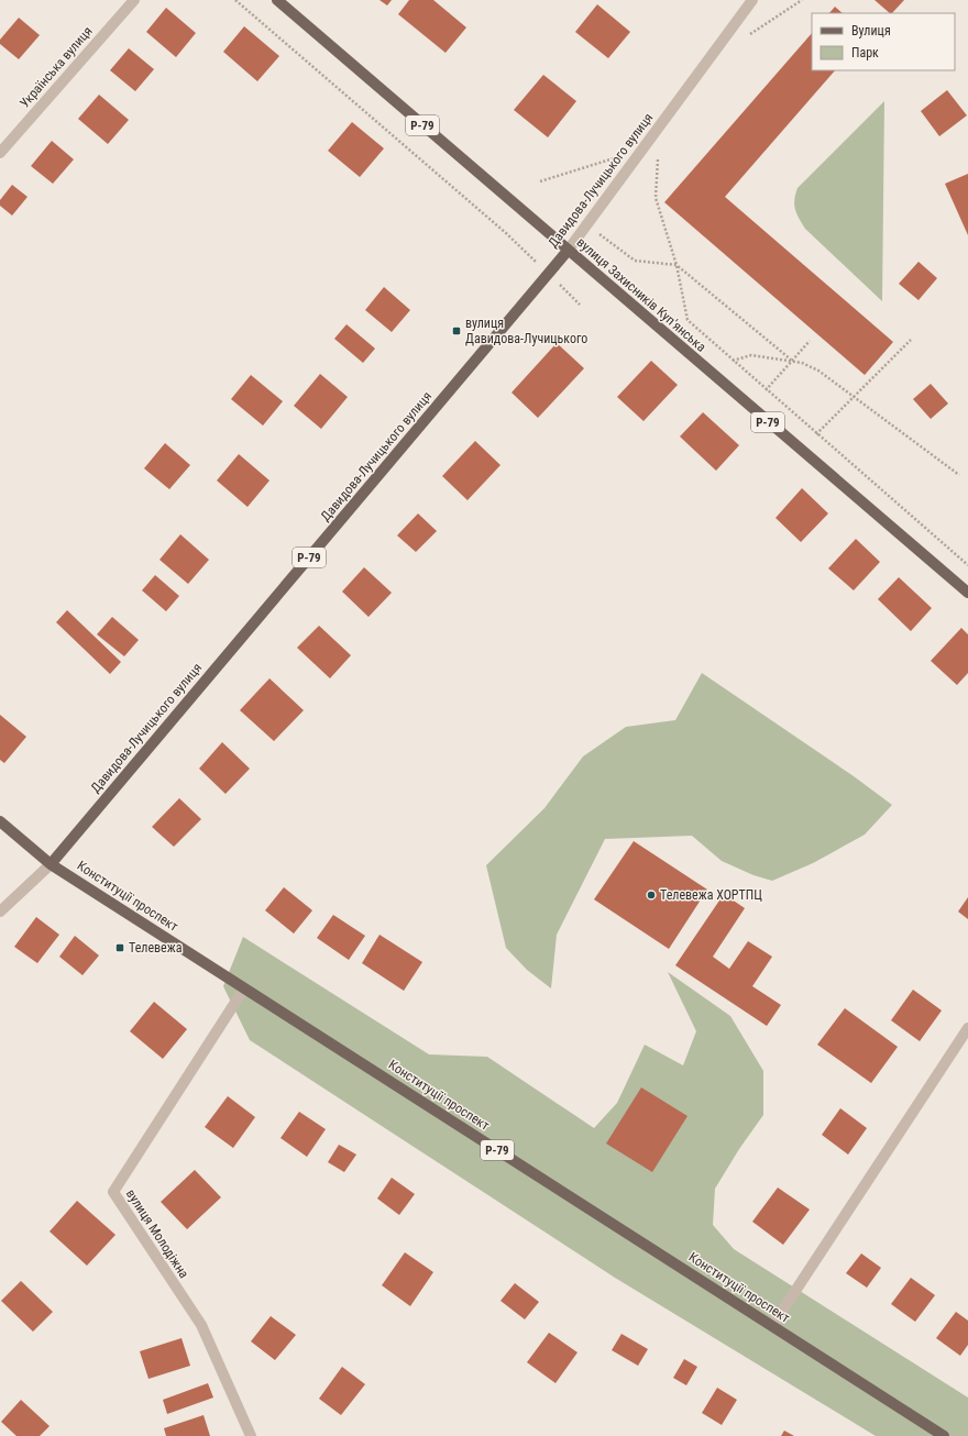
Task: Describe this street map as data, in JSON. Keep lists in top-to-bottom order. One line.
{"streets":{"main road":["Р-79","Давидова-Лучицького вулиця","вулиця Захисників Куп'янська","Конституції проспект"],"street":["Українська вулиця","вулиця Молодiжна"]},"crossings":[["Давидова-Лучицького вулиця","вулиця Захисників Куп'янська"],["Давидова-Лучицького вулиця","Конституції проспект"],["Конституції проспект","вулиця Молодiжна"]],"places":{"transit":["вулиця Давидова-Лучицького","Телевежа"],"other":["Телевежа ХОРТПЦ"]},"legend":["Вулиця","Парк"]}
